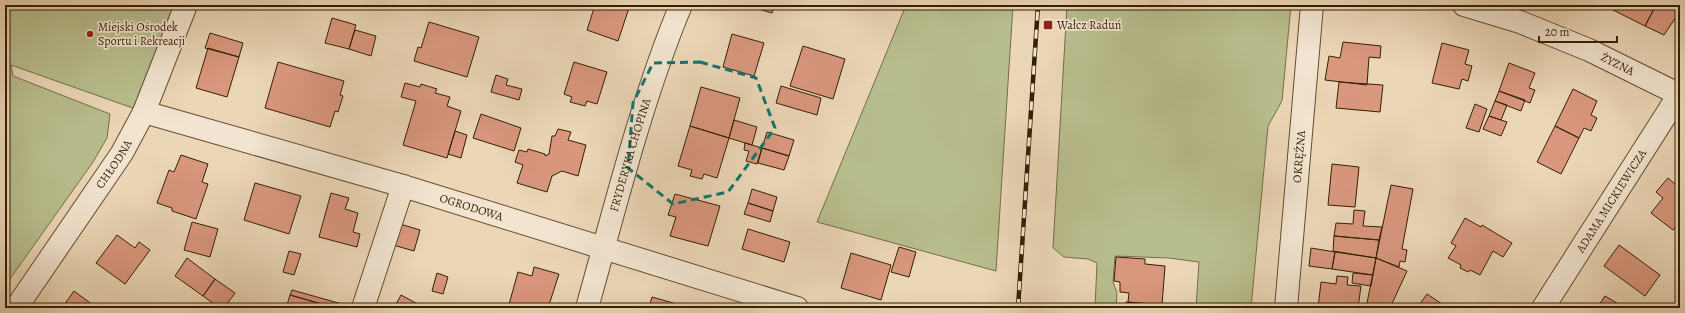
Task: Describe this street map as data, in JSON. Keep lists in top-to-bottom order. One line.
{"streets":{"street":["ŻYZNA","FRYDERYKA CHOPINA","OKRĘŻNA","CHŁODNA","ADAMA MICKIEWICZA","OGRODOWA"]},"crossings":[["ŻYZNA","ADAMA MICKIEWICZA"],["FRYDERYKA CHOPINA","OGRODOWA"],["CHŁODNA","OGRODOWA"]],"places":{"transit":["Wałcz Raduń"],"other":["Miejski Ośrodek Sportu i Rekreacji"]},"scale_bar":"20 m"}
